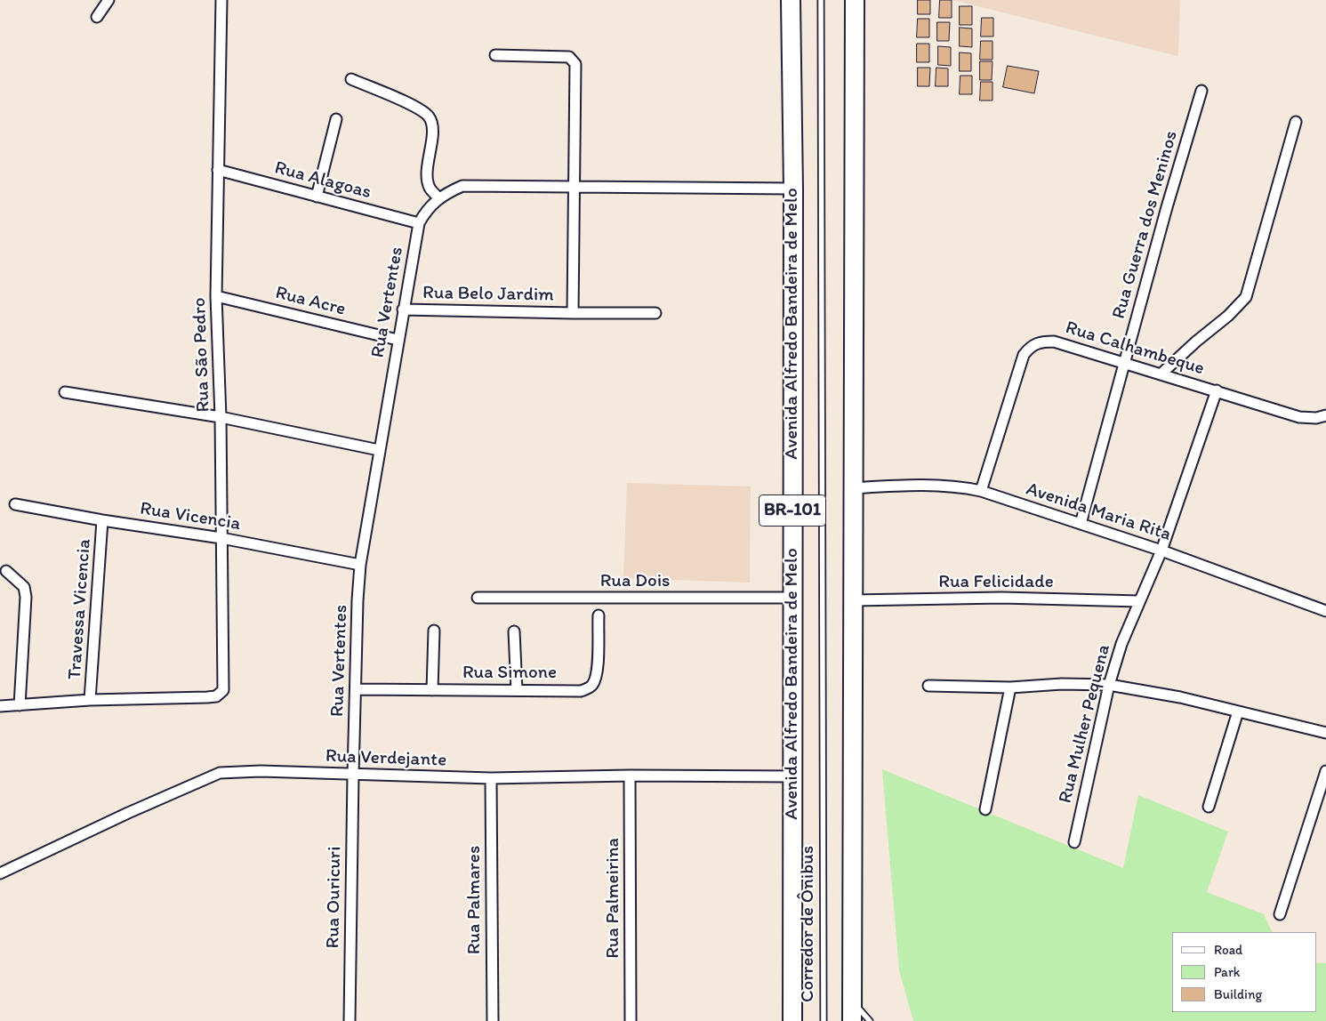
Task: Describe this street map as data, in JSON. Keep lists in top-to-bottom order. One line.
{"streets":{"highway":["Avenida Alfredo Bandeira de Melo","BR-101"],"street":["Rua Alagoas","Rua Guerra dos Meninos","Rua Belo Jardim","Rua Acre","Rua Vertentes","Rua Calhambeque","Rua São Pedro","Avenida Maria Rita","Rua Vicencia","Rua Dois","Rua Felicidade","Travessa Vicencia","Rua Simone","Rua Mulher Pequena","Rua Verdejante","Rua Ouricuri","Rua Palmeirina","Rua Palmares"],"lane":["Corredor de Ônibus"]},"crossings":[["Rua Alagoas","Rua Vertentes"],["Rua Alagoas","Rua São Pedro"],["Rua Guerra dos Meninos","Rua Calhambeque"],["Rua Guerra dos Meninos","Avenida Maria Rita"],["Rua Belo Jardim","Rua Vertentes"],["Rua Acre","Rua Vertentes"],["Rua Acre","Rua São Pedro"],["Rua Vertentes","Avenida Alfredo Bandeira de Melo"],["Rua Vertentes","Rua Vicencia"],["Rua Vertentes","Rua Simone"],["Rua Vertentes","Rua Verdejante"],["Rua Vertentes","Rua Ouricuri"],["Avenida Alfredo Bandeira de Melo","Rua Dois"],["Avenida Alfredo Bandeira de Melo","Rua Verdejante"],["Rua Calhambeque","Avenida Maria Rita"],["Rua Calhambeque","Rua Mulher Pequena"],["Rua São Pedro","Rua Vicencia"],["Rua São Pedro","Travessa Vicencia"],["BR-101","Avenida Maria Rita"],["BR-101","Rua Felicidade"],["Avenida Maria Rita","Rua Mulher Pequena"],["Rua Vicencia","Travessa Vicencia"],["Rua Felicidade","Rua Mulher Pequena"],["Rua Verdejante","Rua Ouricuri"],["Rua Verdejante","Rua Palmeirina"],["Rua Verdejante","Rua Palmares"]],"legend":["Road","Park","Building"]}
